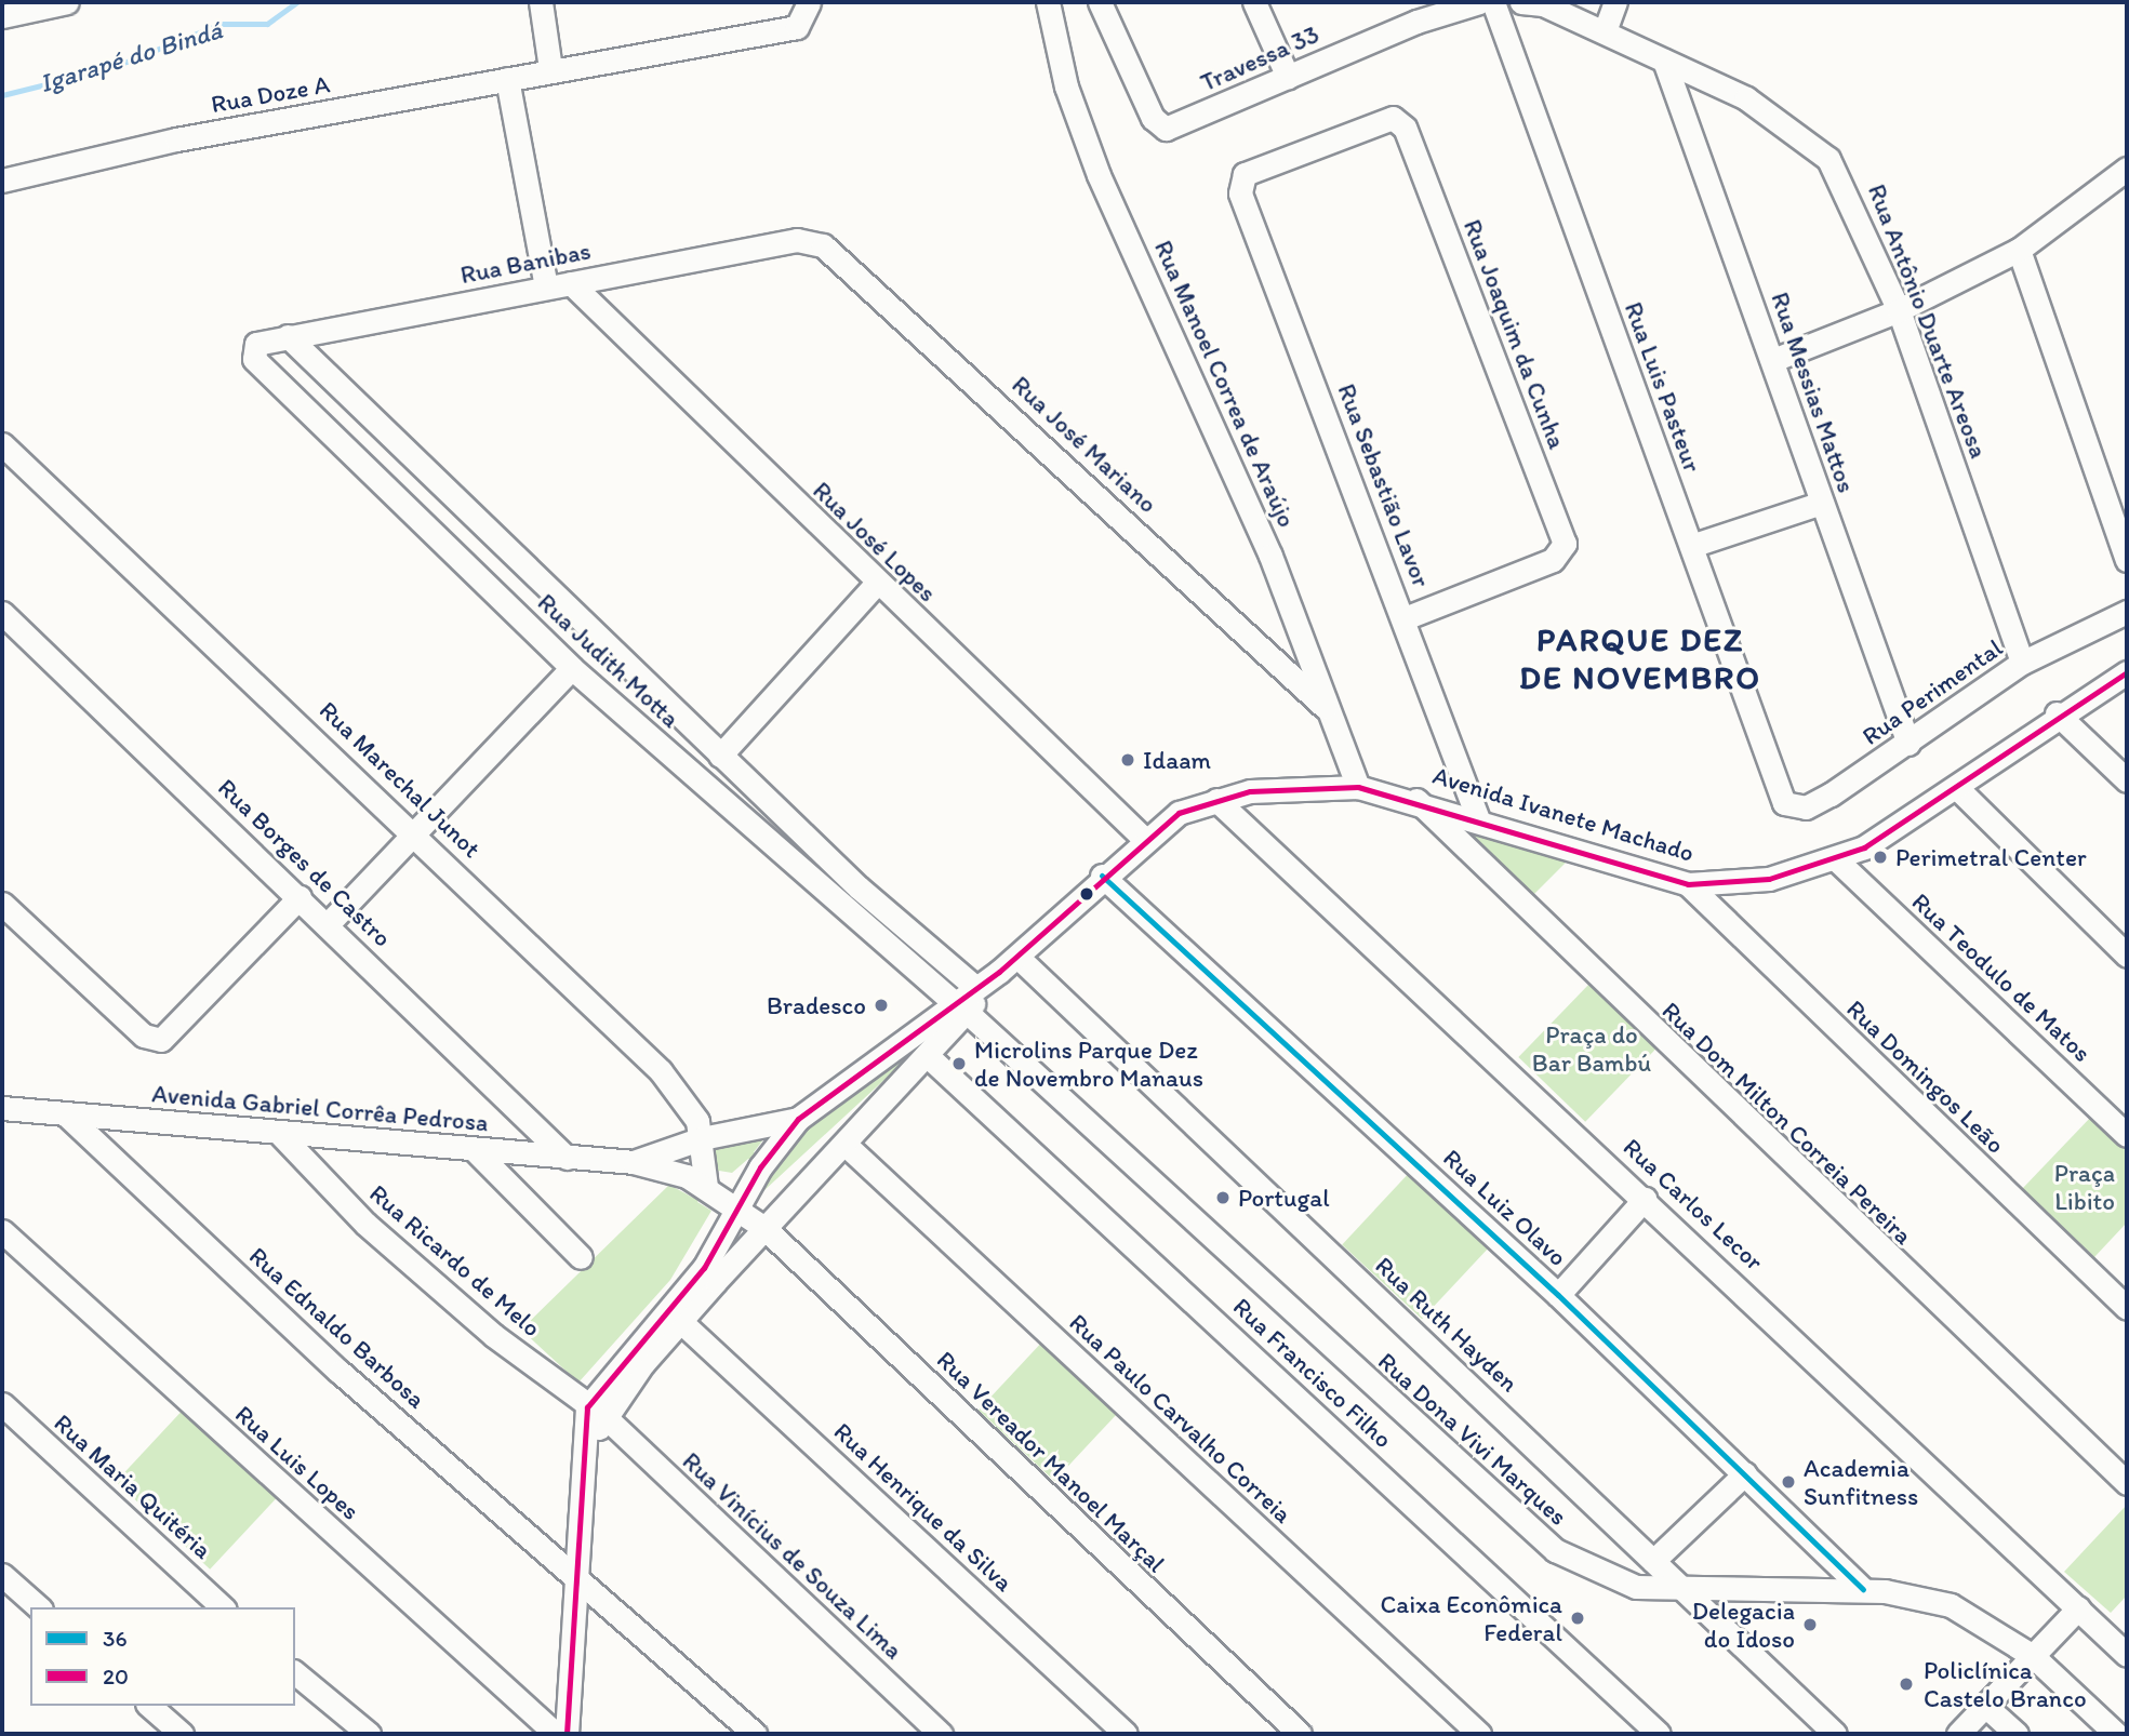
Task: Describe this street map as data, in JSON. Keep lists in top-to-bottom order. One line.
{"streets":{"street":["Travessa 33","Rua Doze A","Rua Banibas","Rua Antônio Duarte Areosa","Rua Joaquim da Cunha","Rua Manoel Correa de Araújo","Rua Luis Pasteur","Rua Messias Mattos","Rua José Mariano","Rua Sebastião Lavor","Rua José Lopes","Rua Judith Motta","Rua Perimental","Rua Marechal Junot","Avenida Ivanete Machado","Rua Borges de Castro","Rua Teodulo de Matos","Rua Domingos Leão","Avenida Gabriel Corrêa Pedrosa","Rua Dom Milton Correia Pereira","Rua Carlos Lecor","Rua Luiz Olavo","Rua Ricardo de Melo","Rua Ruth Hayden","Rua Ednaldo Barbosa","Rua Francisco Filho","Rua Paulo Carvalho Correia","Rua Dona Vivi Marques","Rua Vereador Manoel Marçal","Rua Luis Lopes","Rua Maria Quitéria","Rua Henrique da Silva","Rua Vinícius de Souza Lima"]},"crossings":[["Rua Banibas","Rua José Mariano"],["Rua Banibas","Rua José Lopes"],["Rua Banibas","Rua Judith Motta"],["Rua Antônio Duarte Areosa","Rua Messias Mattos"],["Rua Antônio Duarte Areosa","Rua Perimental"],["Rua Joaquim da Cunha","Rua Sebastião Lavor"],["Rua Manoel Correa de Araújo","Rua José Mariano"],["Rua Manoel Correa de Araújo","Avenida Ivanete Machado"],["Rua Luis Pasteur","Rua Perimental"],["Rua Messias Mattos","Rua Perimental"],["Rua Sebastião Lavor","Avenida Ivanete Machado"],["Rua José Lopes","Avenida Ivanete Machado"],["Rua Judith Motta","Avenida Ivanete Machado"],["Rua Judith Motta","Rua Dona Vivi Marques"],["Rua Marechal Junot","Avenida Gabriel Corrêa Pedrosa"],["Avenida Ivanete Machado","Rua Teodulo de Matos"],["Avenida Ivanete Machado","Rua Domingos Leão"],["Avenida Ivanete Machado","Avenida Gabriel Corrêa Pedrosa"],["Avenida Ivanete Machado","Rua Dom Milton Correia Pereira"],["Avenida Ivanete Machado","Rua Carlos Lecor"],["Avenida Ivanete Machado","Rua Luiz Olavo"],["Avenida Ivanete Machado","Rua Ricardo de Melo"],["Avenida Ivanete Machado","Rua Ruth Hayden"],["Avenida Ivanete Machado","Rua Ednaldo Barbosa"],["Avenida Ivanete Machado","Rua Francisco Filho"],["Avenida Ivanete Machado","Rua Paulo Carvalho Correia"],["Avenida Ivanete Machado","Rua Dona Vivi Marques"],["Avenida Ivanete Machado","Rua Vereador Manoel Marçal"],["Avenida Ivanete Machado","Rua Henrique da Silva"],["Avenida Ivanete Machado","Rua Vinícius de Souza Lima"],["Rua Borges de Castro","Avenida Gabriel Corrêa Pedrosa"],["Avenida Gabriel Corrêa Pedrosa","Rua Ricardo de Melo"],["Avenida Gabriel Corrêa Pedrosa","Rua Ednaldo Barbosa"],["Avenida Gabriel Corrêa Pedrosa","Rua Vereador Manoel Marçal"],["Rua Luiz Olavo","Rua Dona Vivi Marques"],["Rua Ricardo de Melo","Rua Vinícius de Souza Lima"],["Rua Ruth Hayden","Rua Dona Vivi Marques"]],"districts":["PARQUE DEZ DE NOVEMBRO"],"water":["Igarapé do Bindá"],"parks":["Praça do Bar Bambú","Praça Libito"],"places":["Idaam","Perimetral Center","Bradesco","Microlins Parque Dez de Novembro Manaus","Portugal","Academia Sunfitness","Caixa Econômica Federal","Delegacia do Idoso","Policlínica Castelo Branco"],"lines":["transit line 20","transit line 36"],"legend":["36","20"]}
